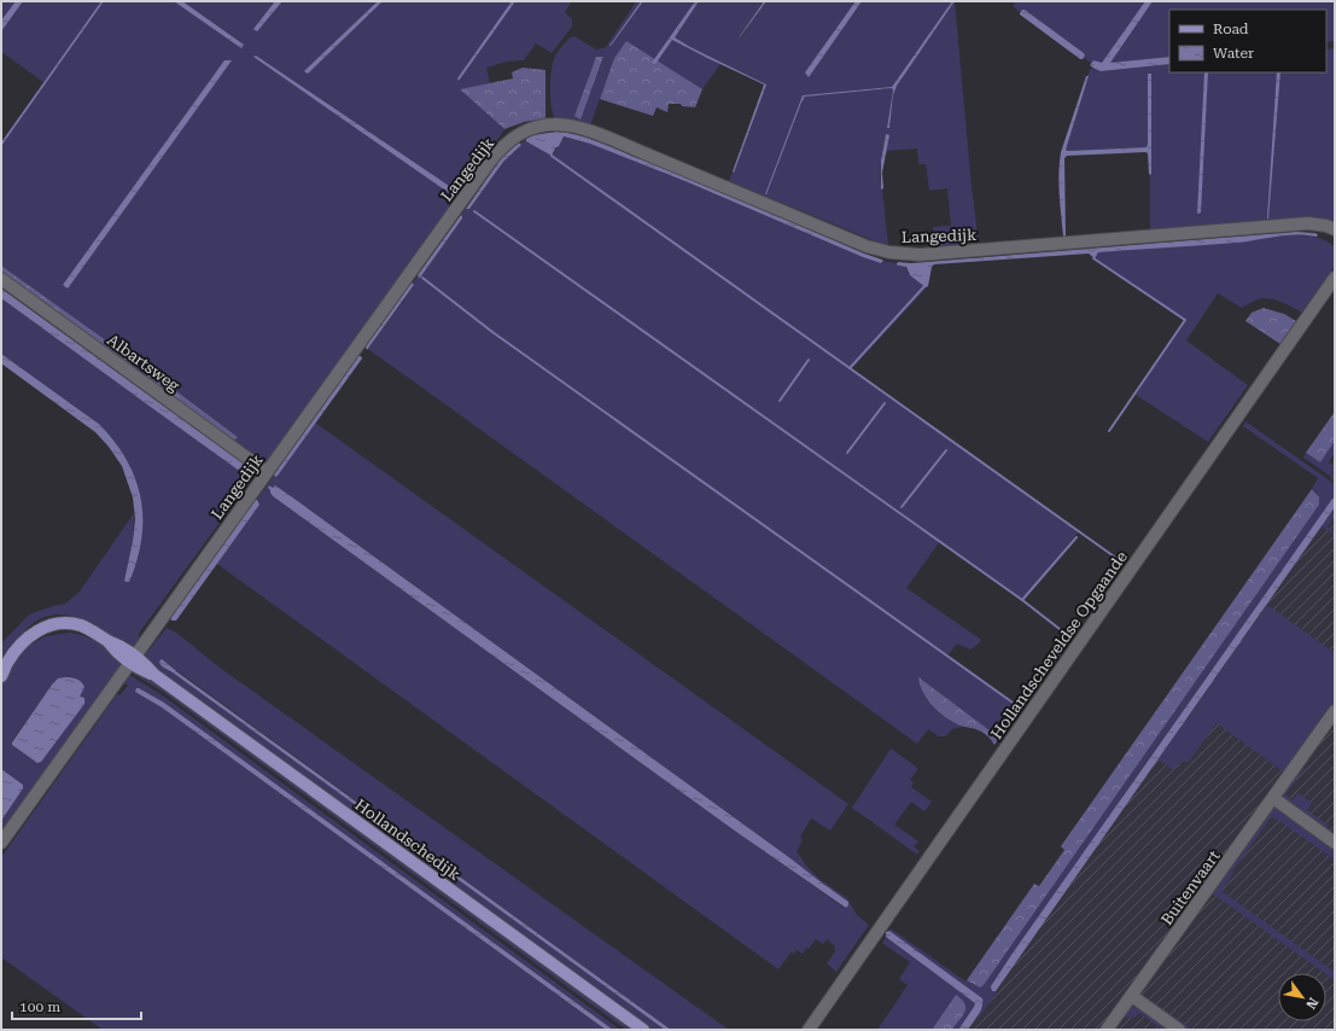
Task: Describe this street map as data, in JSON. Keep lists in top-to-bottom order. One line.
{"streets":{"main road":["Hollandschedijk"],"street":["Langedijk","Albartsweg","Hollandscheveldse Opgaande","Buitenvaart"]},"crossings":[["Langedijk","Albartsweg"],["Langedijk","Hollandschedijk"]],"legend":["Road","Water"],"scale_bar":"100 m","north":"bottom right"}
